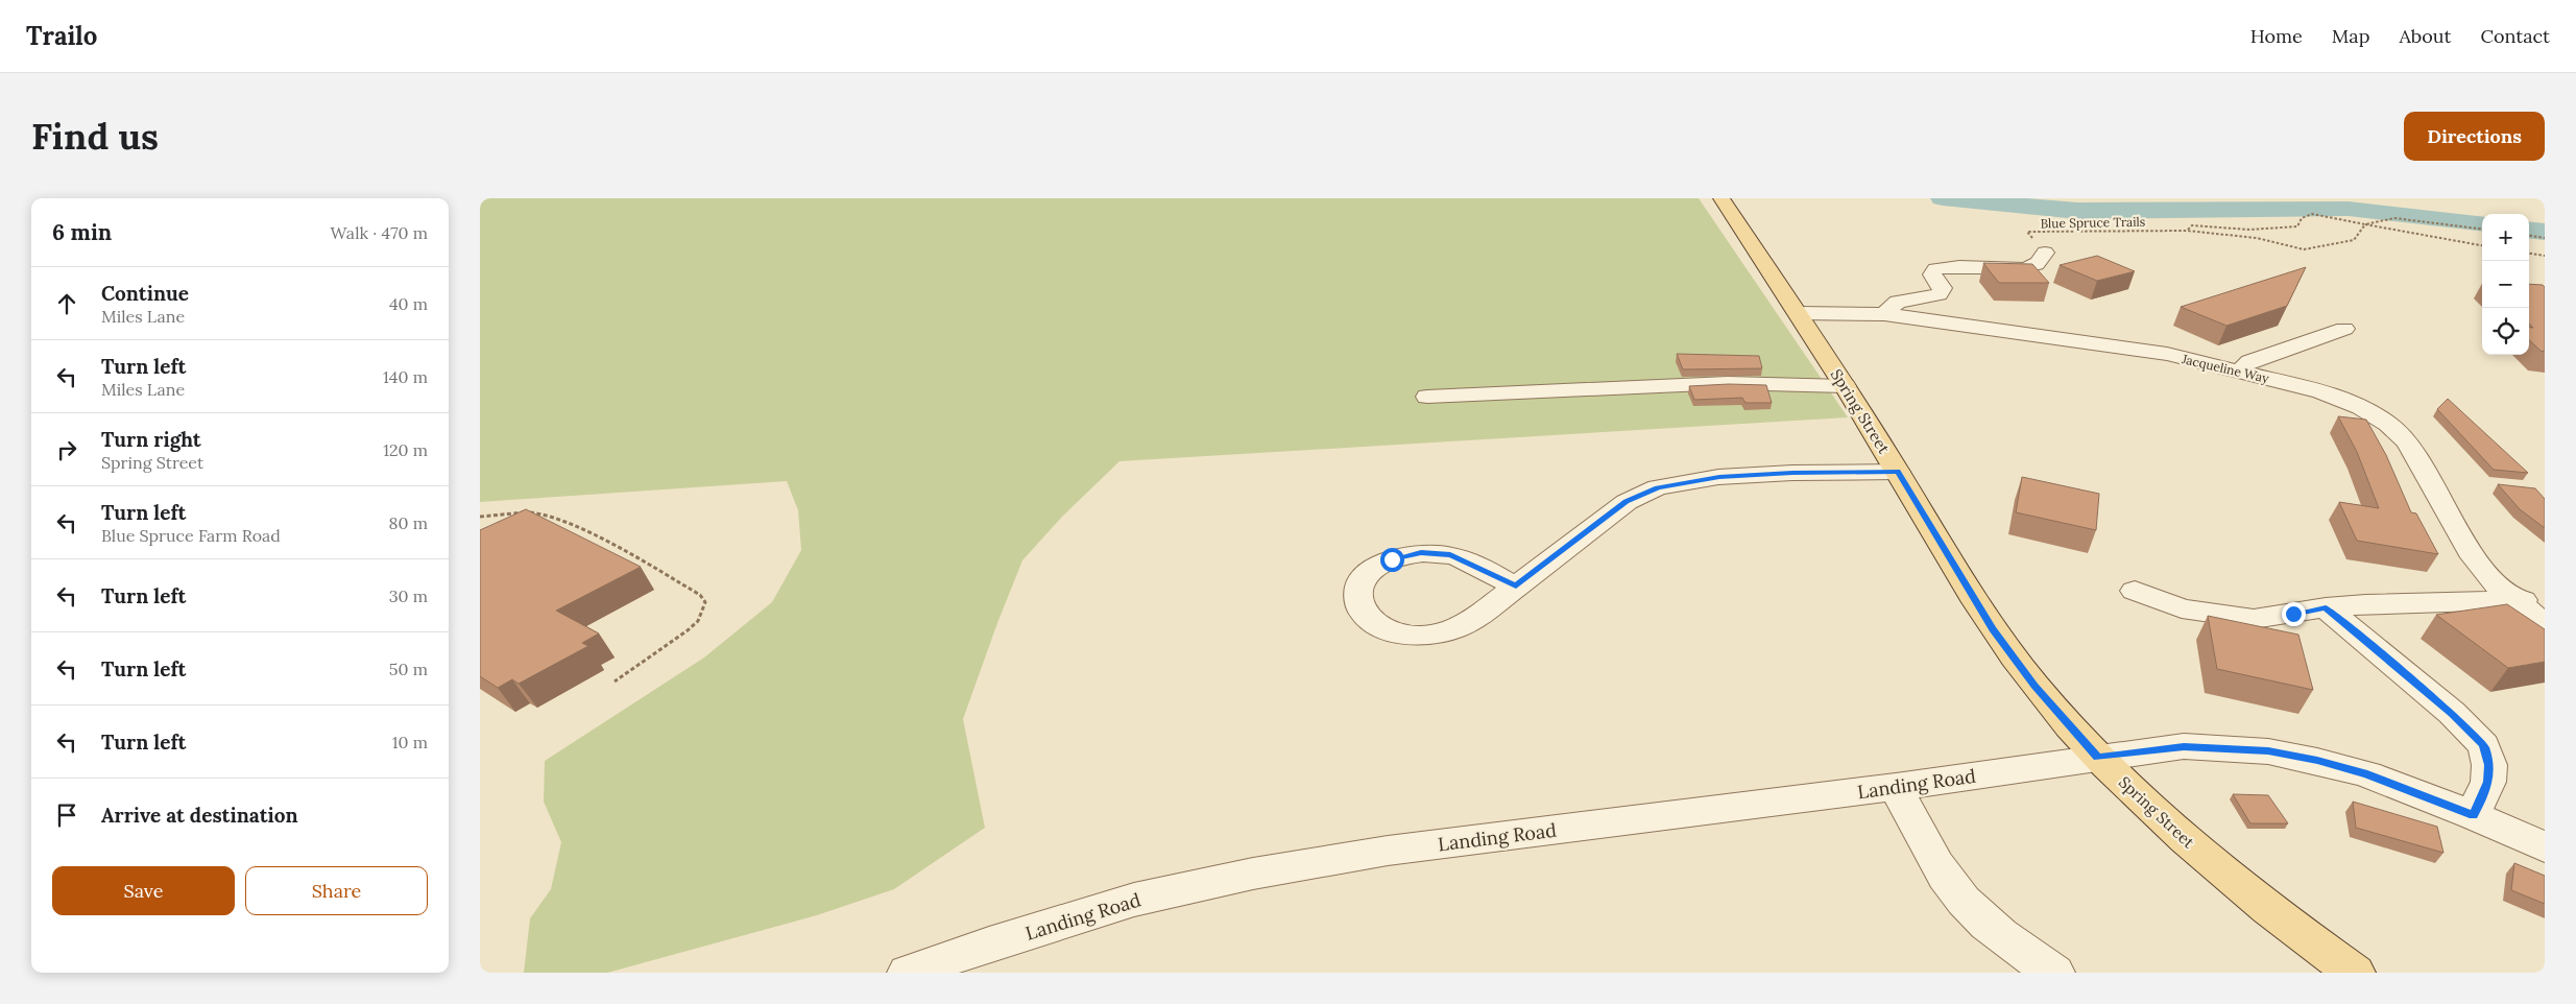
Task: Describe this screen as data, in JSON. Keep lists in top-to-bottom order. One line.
{"streets":{"main road":["Spring Street"],"street":["Jacqueline Way","Landing Road"],"path":["Blue Spruce Trails"]},"crossings":[["Jacqueline Way","Spring Street"],["Spring Street","Landing Road"]],"page":{"header":"Trailo","nav":["Home","Map","About","Contact"],"buttons":["Directions",["Save","Share"]],"title":"Find us","heading":["6 min","Walk · 470 m"],"map_buttons":["+","−"],"list":[["Continue","Miles Lane","40 m"],["Turn left","Miles Lane","140 m"],["Turn right","Spring Street","120 m"],["Turn left","Blue Spruce Farm Road","80 m"],["Turn left","30 m"],["Turn left","50 m"],["Turn left","10 m"],"Arrive at destination"]}}
